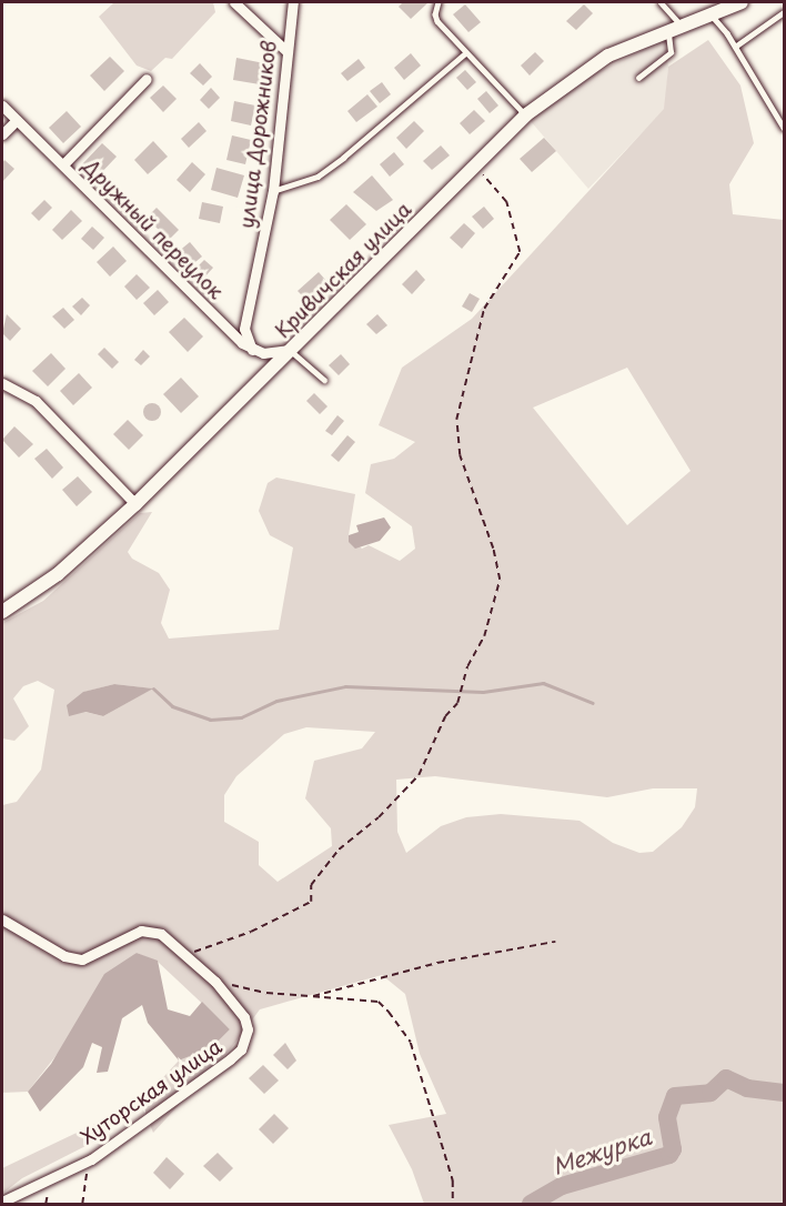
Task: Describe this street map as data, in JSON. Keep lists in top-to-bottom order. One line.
{"streets":{"street":["улица Дорожников","Дружный переулок","Кривичская улица","Хуторская улица"]},"crossings":[["улица Дорожников","Дружный переулок"]],"water":["Межурка"]}
